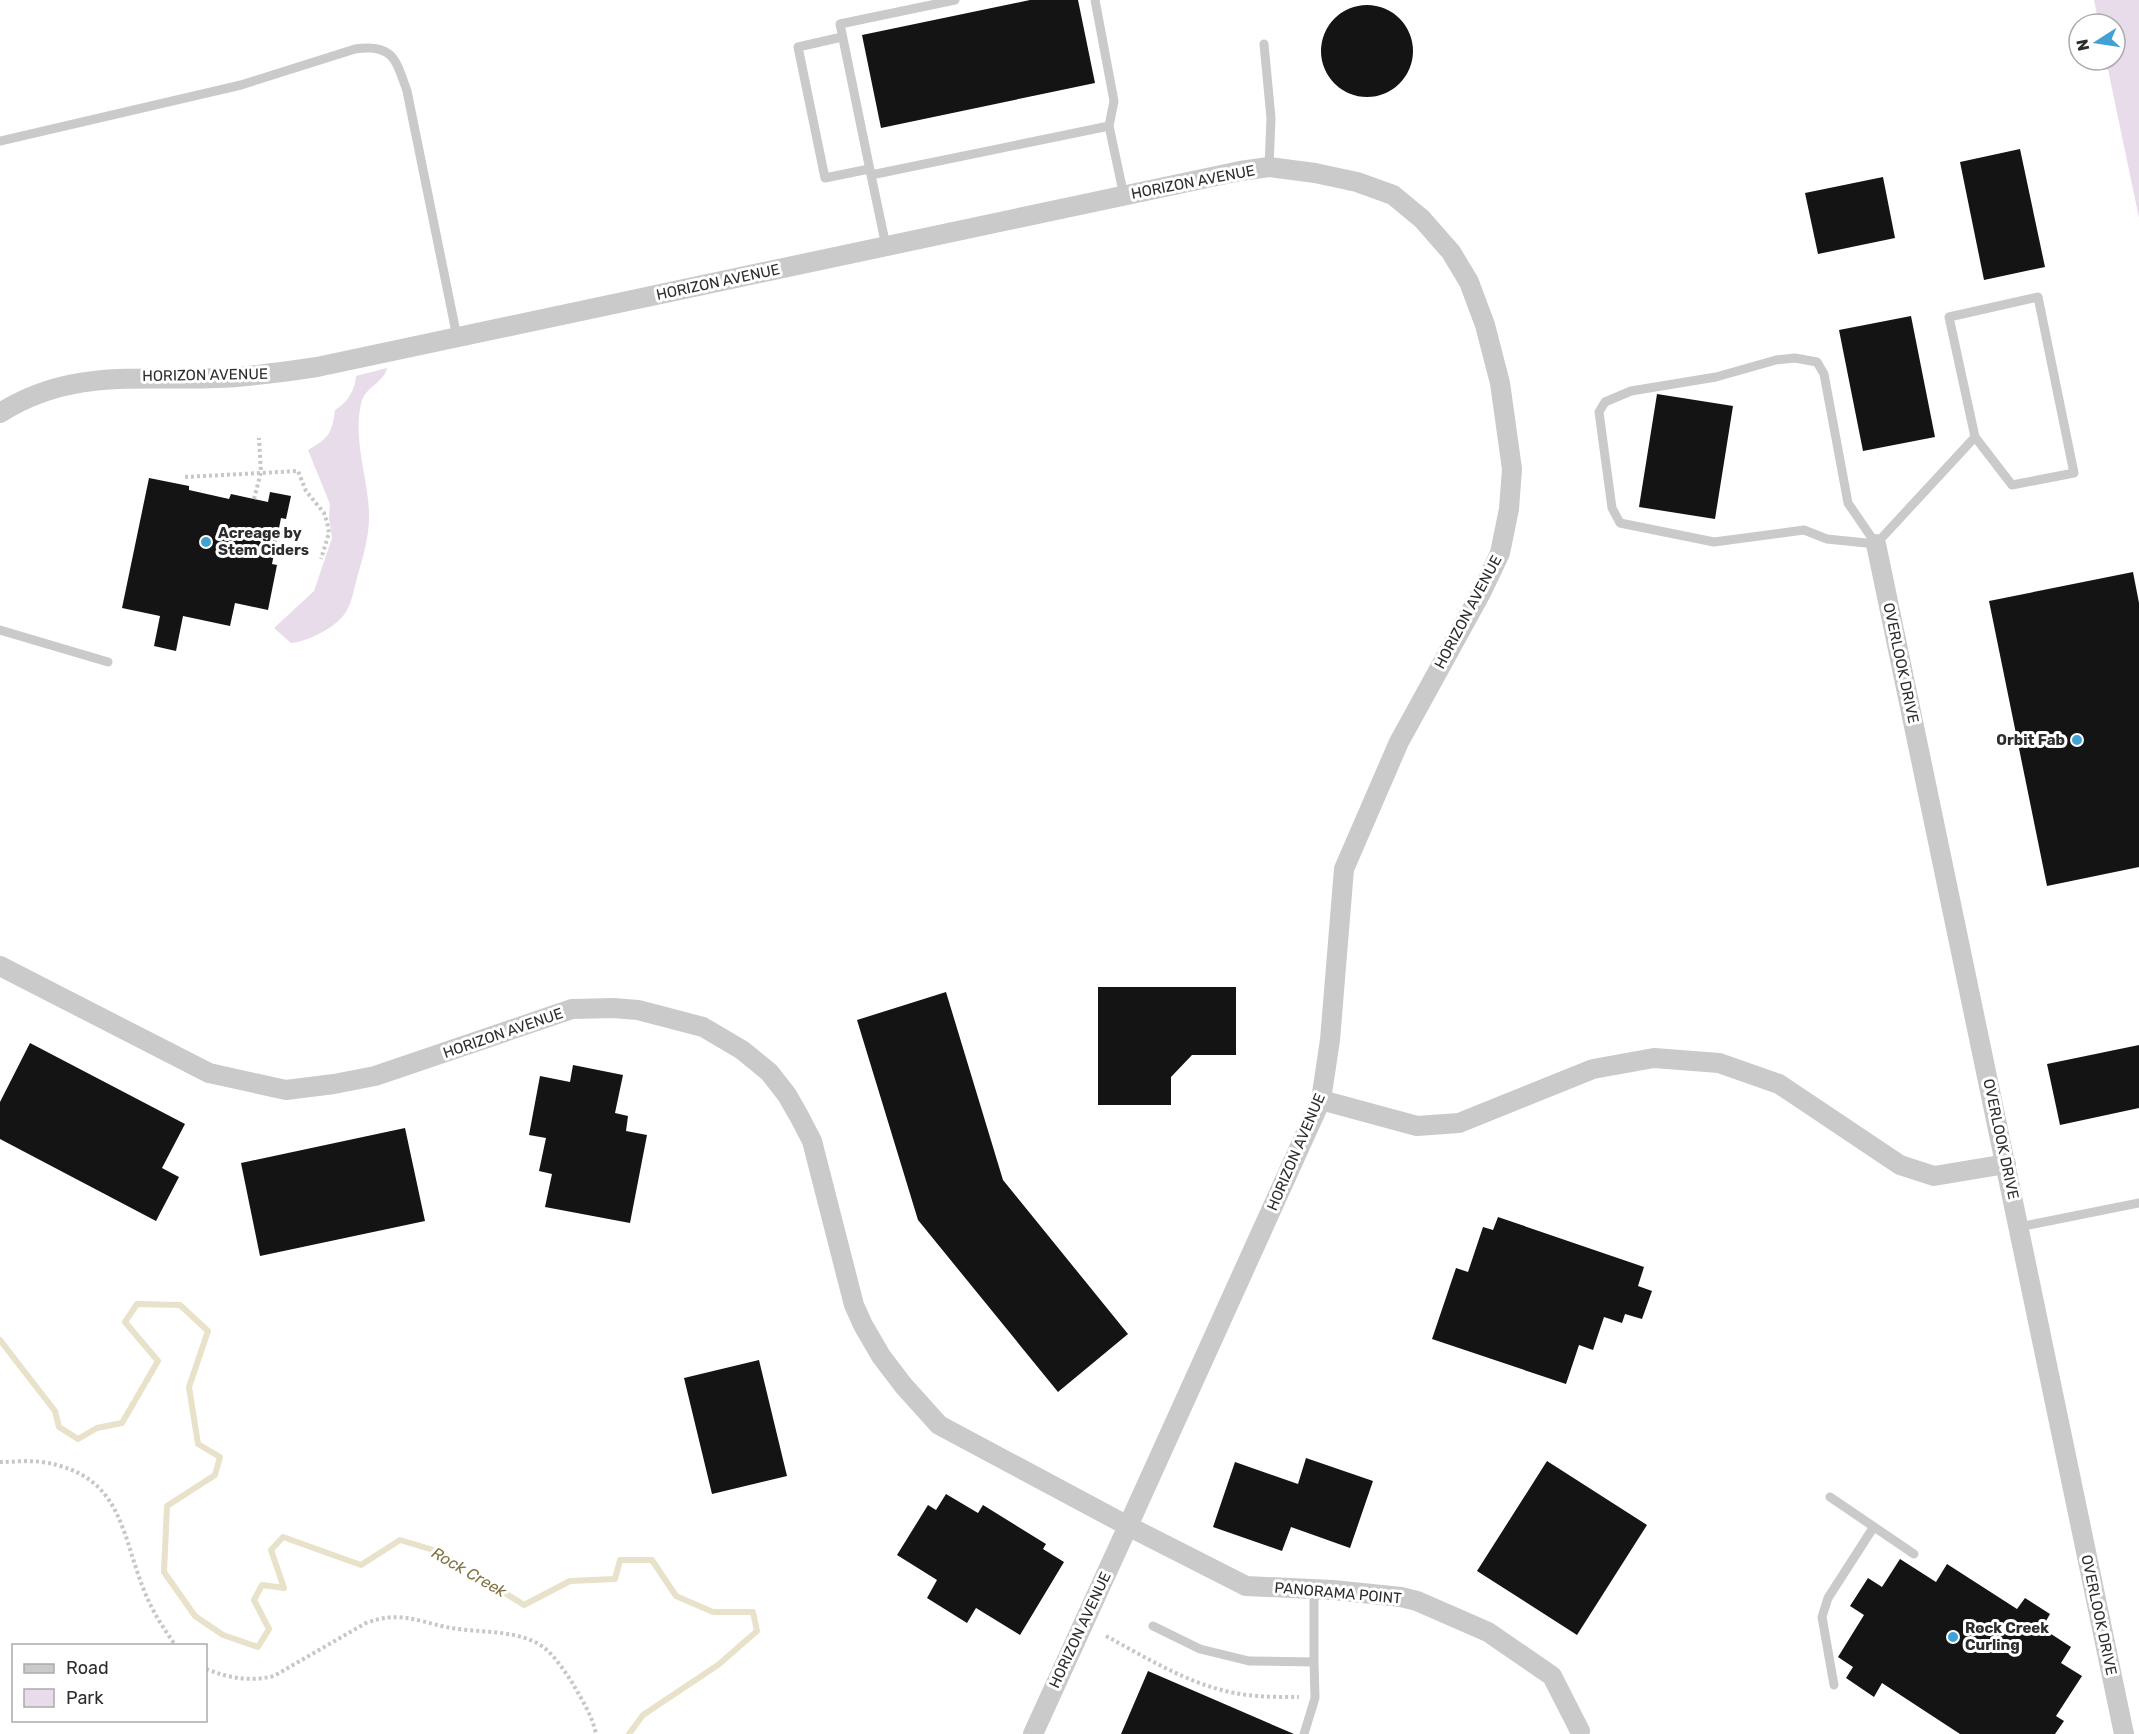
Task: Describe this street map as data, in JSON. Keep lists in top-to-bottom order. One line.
{"streets":{"street":["HORIZON AVENUE","OVERLOOK DRIVE","PANORAMA POINT"]},"crossings":[["HORIZON AVENUE","PANORAMA POINT"]],"water":["Rock Creek"],"places":["Acreage by Stem Ciders","Orbit Fab","Rock Creek Curling"],"legend":["Road","Park"],"north":"left"}
